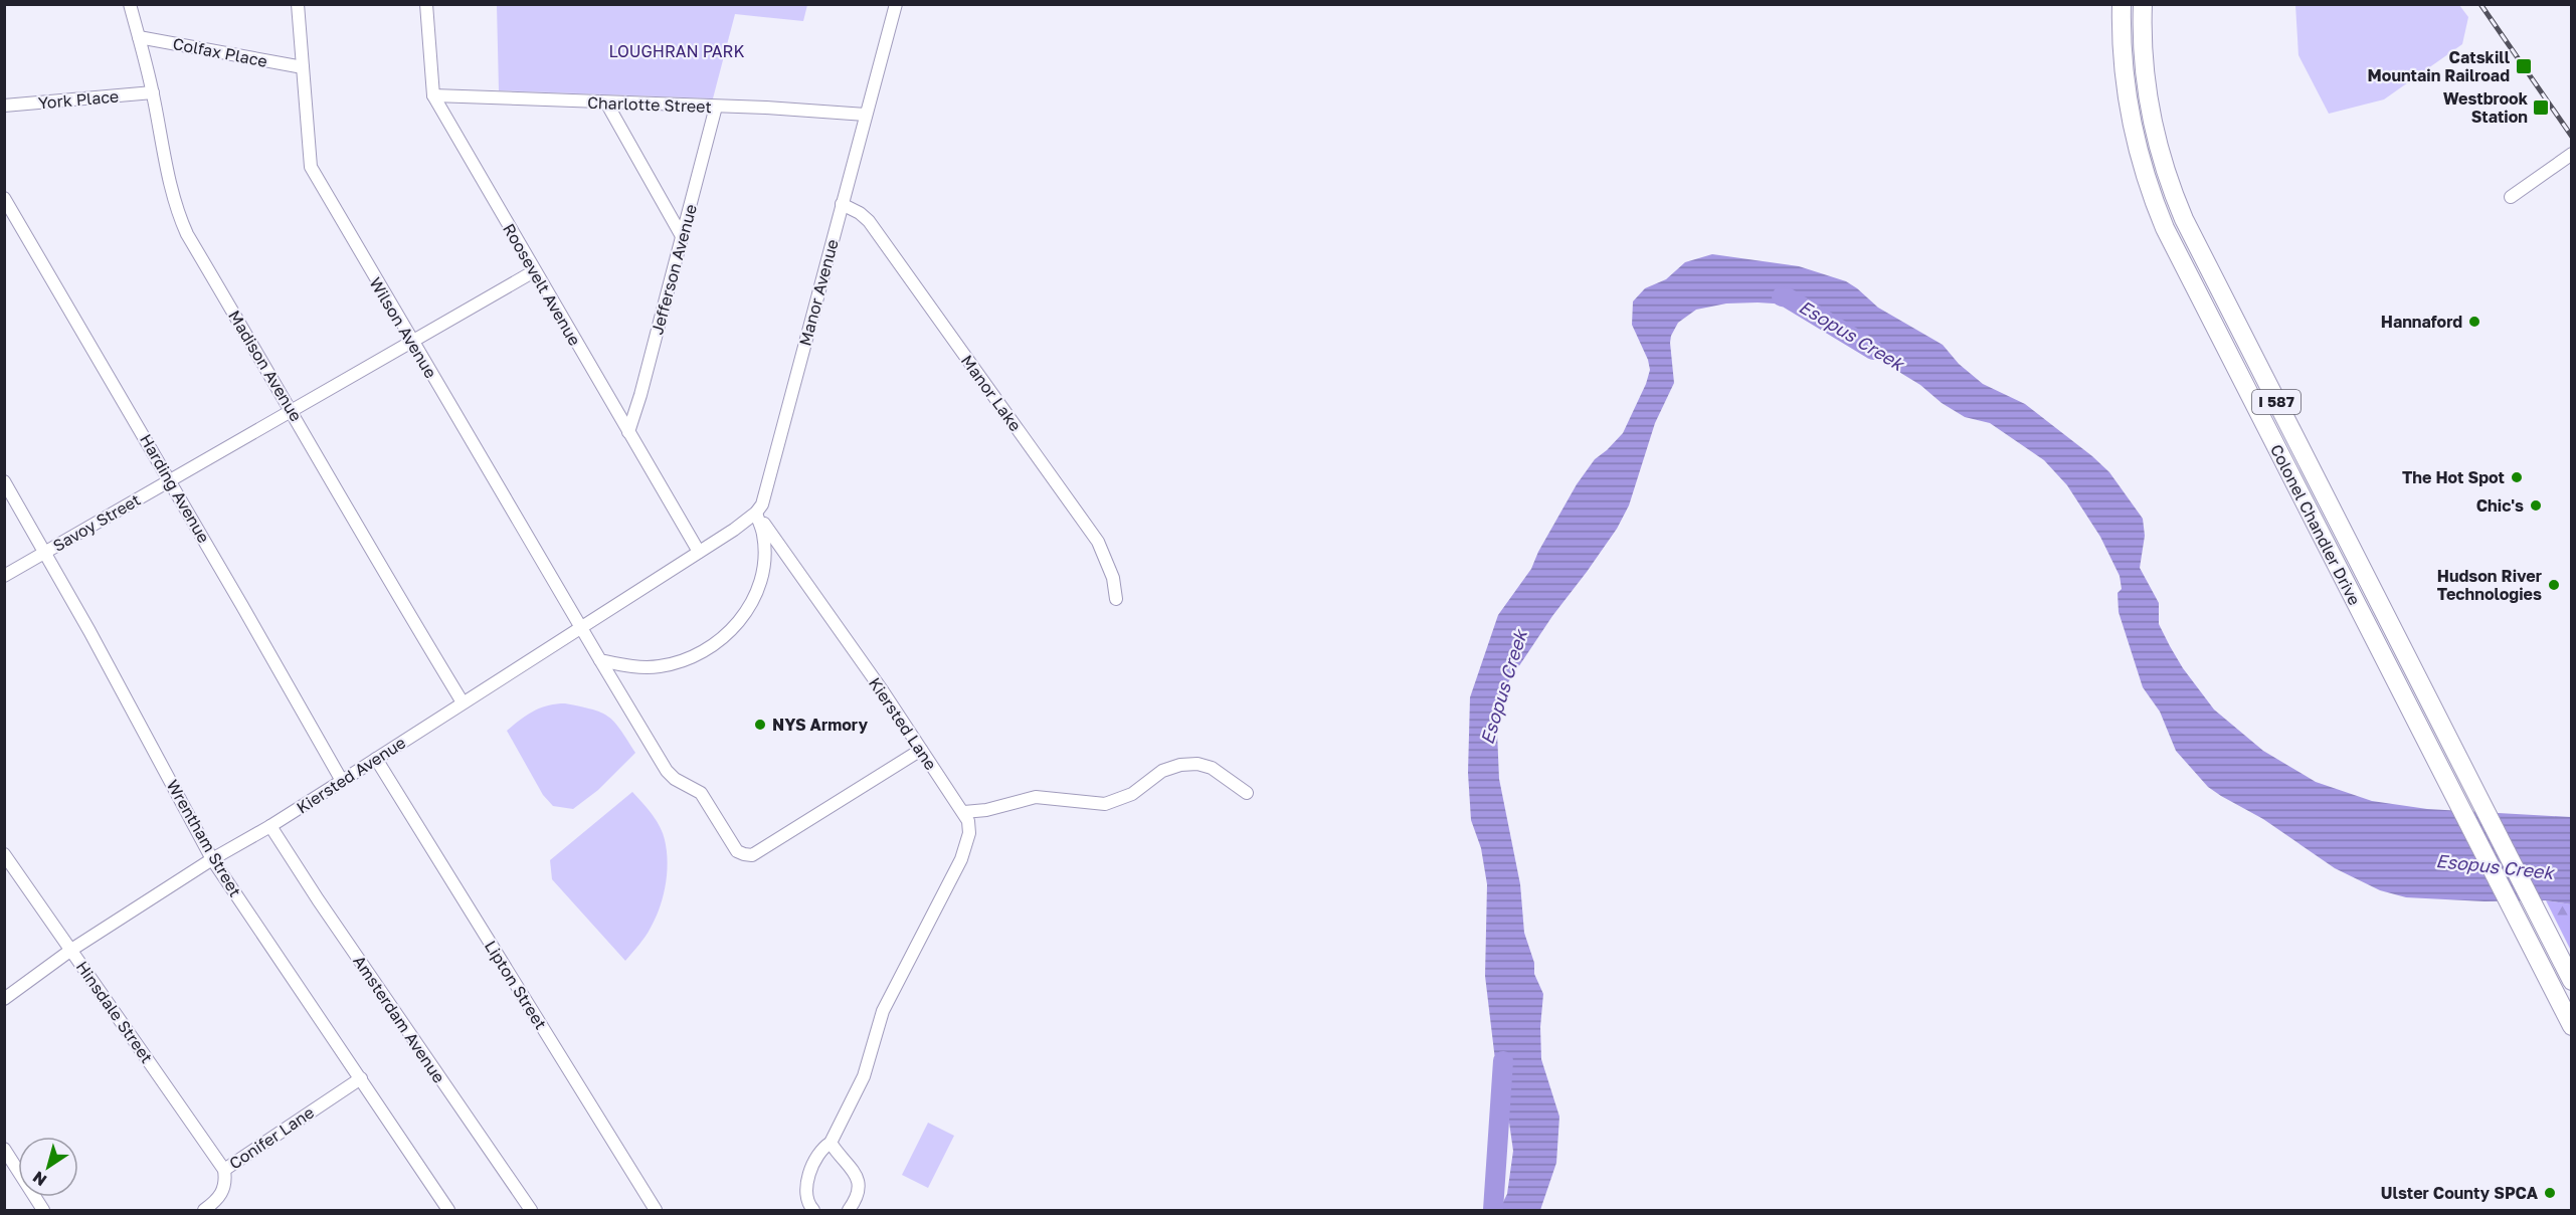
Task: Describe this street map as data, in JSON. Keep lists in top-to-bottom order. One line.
{"streets":{"highway":["I 587","Colonel Chandler Drive"],"street":["Colfax Place","York Place","Charlotte Street","Jefferson Avenue","Roosevelt Avenue","Manor Avenue","Wilson Avenue","Madison Avenue","Manor Lake","Harding Avenue","Savoy Street","Kiersted Lane","Kiersted Avenue","Wrentham Street","Lipton Street","Hinsdale Street","Amsterdam Avenue","Conifer Lane"]},"crossings":[["Colfax Place","Wilson Avenue"],["Colfax Place","Madison Avenue"],["York Place","Madison Avenue"],["Charlotte Street","Jefferson Avenue"],["Charlotte Street","Roosevelt Avenue"],["Charlotte Street","Manor Avenue"],["Jefferson Avenue","Roosevelt Avenue"],["Roosevelt Avenue","Savoy Street"],["Roosevelt Avenue","Kiersted Avenue"],["Manor Avenue","Manor Lake"],["Manor Avenue","Kiersted Lane"],["Wilson Avenue","Savoy Street"],["Wilson Avenue","Kiersted Lane"],["Wilson Avenue","Kiersted Avenue"],["Madison Avenue","Savoy Street"],["Madison Avenue","Kiersted Avenue"],["Harding Avenue","Savoy Street"],["Harding Avenue","Kiersted Avenue"],["Savoy Street","Wrentham Street"],["Kiersted Avenue","Wrentham Street"],["Kiersted Avenue","Lipton Street"],["Kiersted Avenue","Hinsdale Street"],["Kiersted Avenue","Amsterdam Avenue"],["Wrentham Street","Conifer Lane"],["Hinsdale Street","Conifer Lane"]],"water":["Esopus Creek"],"parks":["LOUGHRAN PARK"],"places":{"transit":["Catskill Mountain Railroad","Westbrook Station"],"other":["Hannaford","The Hot Spot","Chic's","Hudson River Technologies","NYS Armory","Ulster County SPCA"]},"north":"bottom left"}
